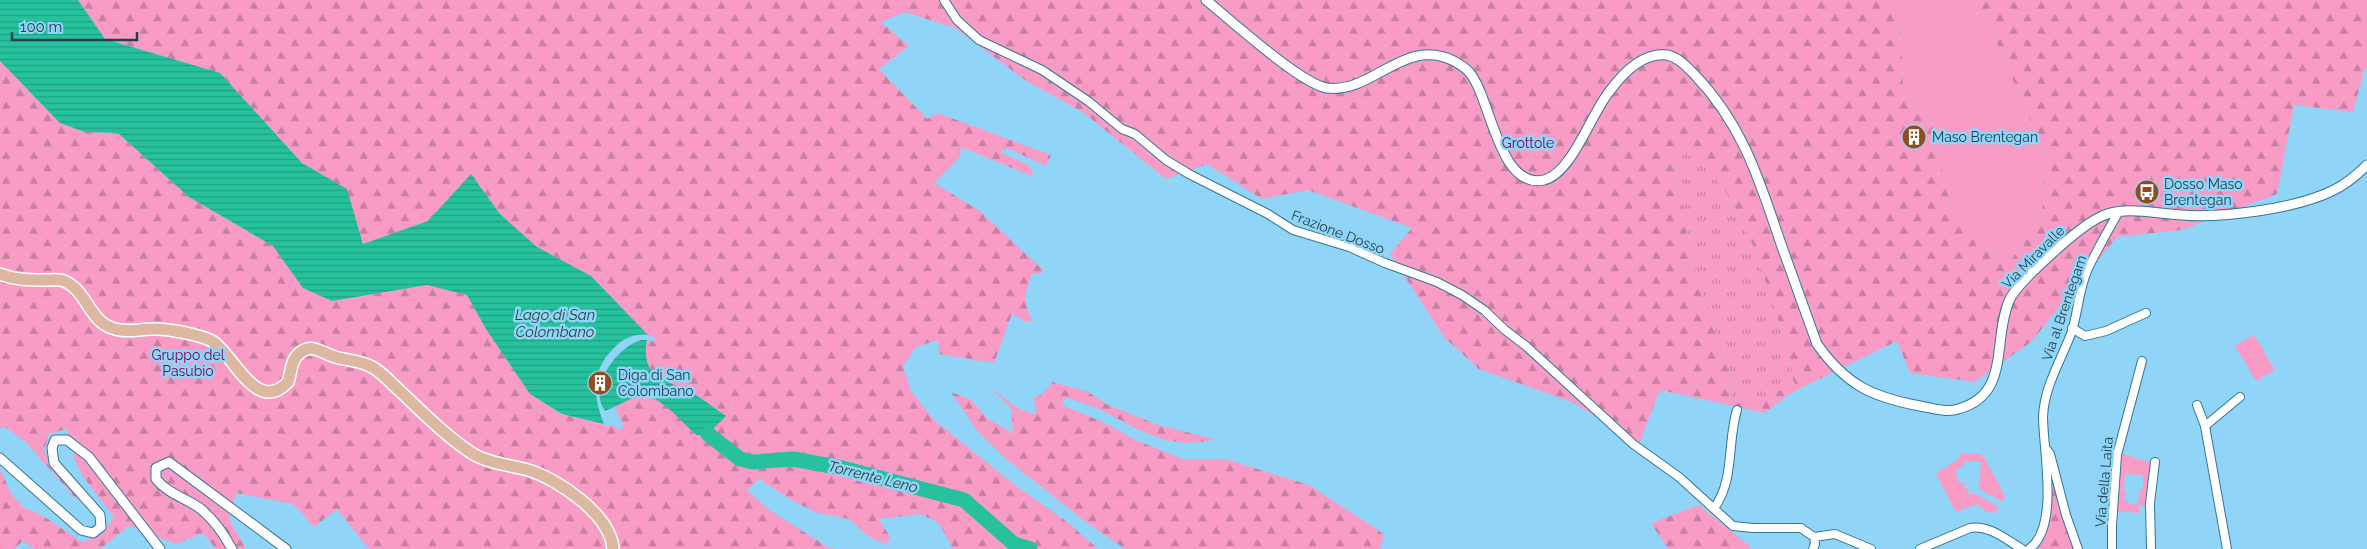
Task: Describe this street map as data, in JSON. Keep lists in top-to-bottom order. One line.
{"streets":{"street":["Frazione Dosso","Via Miravalle","Via al Brentegam","Via della Laita"]},"crossings":[["Via Miravalle","Via al Brentegam"]],"water":["Lago di San Colombano","Torrente Leno"],"parks":["Grottole","Gruppo del Pasubio"],"places":{"building":["Maso Brentegan","Diga di San Colombano"],"bus stop":["Dosso Maso Brentegan"]},"scale_bar":"100 m"}
